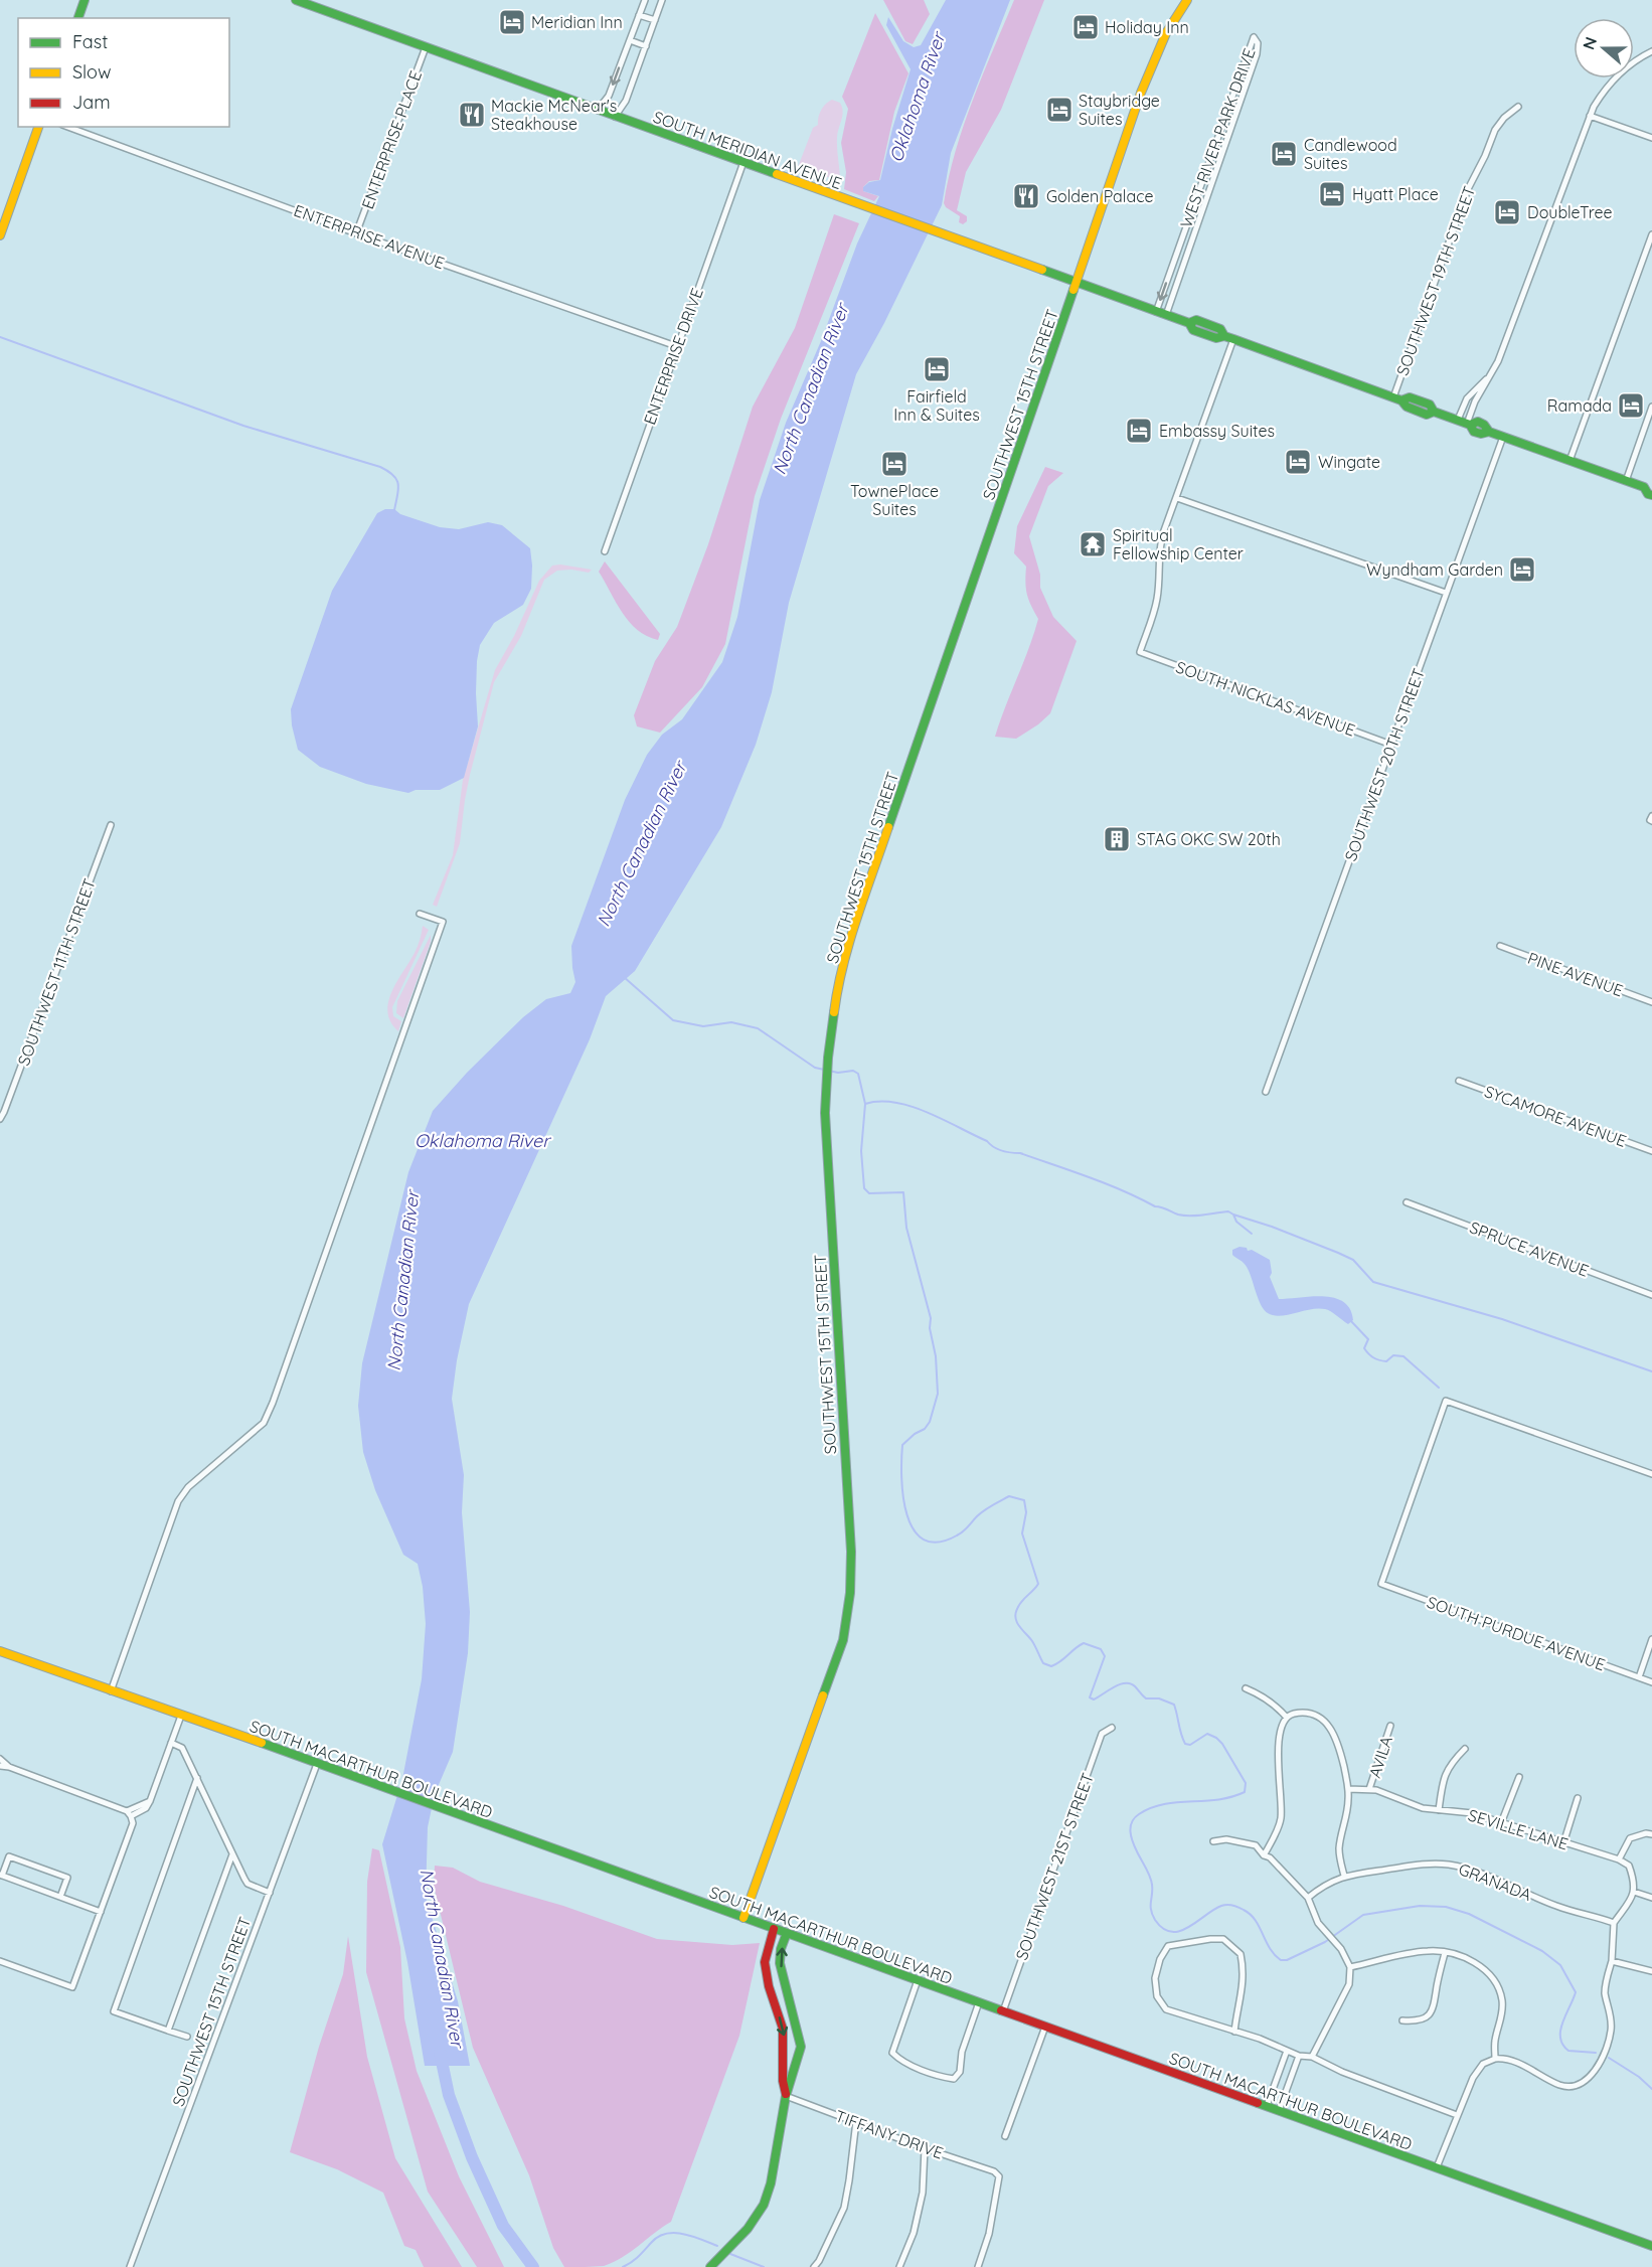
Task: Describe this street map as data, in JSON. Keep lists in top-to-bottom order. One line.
{"streets":{"main road":["SOUTH MERIDIAN AVENUE","SOUTHWEST 15TH STREET","SOUTH MACARTHUR BOULEVARD"],"street":["WEST RIVER PARK DRIVE","ENTERPRISE PLACE","ENTERPRISE AVENUE","SOUTHWEST 19TH STREET","ENTERPRISE DRIVE","SOUTH NICKLAS AVENUE","SOUTHWEST 20TH STREET","SOUTHWEST 11TH STREET","PINE AVENUE","SYCAMORE AVENUE","SPRUCE AVENUE","SOUTH PURDUE AVENUE","AVILA","SEVILLE LANE","SOUTHWEST 21ST STREET","GRANADA","TIFFANY DRIVE"]},"crossings":[["WEST RIVER PARK DRIVE","SOUTH MERIDIAN AVENUE"],["ENTERPRISE PLACE","SOUTH MERIDIAN AVENUE"],["ENTERPRISE PLACE","ENTERPRISE AVENUE"],["SOUTH MERIDIAN AVENUE","SOUTHWEST 19TH STREET"],["SOUTH MERIDIAN AVENUE","ENTERPRISE DRIVE"],["SOUTH MERIDIAN AVENUE","SOUTHWEST 15TH STREET"],["SOUTH MERIDIAN AVENUE","SOUTHWEST 20TH STREET"],["ENTERPRISE AVENUE","ENTERPRISE DRIVE"],["SOUTHWEST 15TH STREET","SOUTH MACARTHUR BOULEVARD"],["SOUTH NICKLAS AVENUE","SOUTHWEST 20TH STREET"],["AVILA","SEVILLE LANE"],["SOUTH MACARTHUR BOULEVARD","SOUTHWEST 21ST STREET"]],"water":["Oklahoma River","North Canadian River"],"places":{"hotel":["Meridian Inn","Holiday Inn","Staybridge Suites","Candlewood Suites","Hyatt Place","DoubleTree","Fairfield Inn & Suites","Ramada","Embassy Suites","Wingate","TownePlace Suites","Wyndham Garden"],"restaurant":["Mackie McNear's Steakhouse","Golden Palace"],"temple":["Spiritual Fellowship Center"],"building":["STAG OKC SW 20th"]},"legend":["Fast","Slow","Jam"],"north":"left"}
